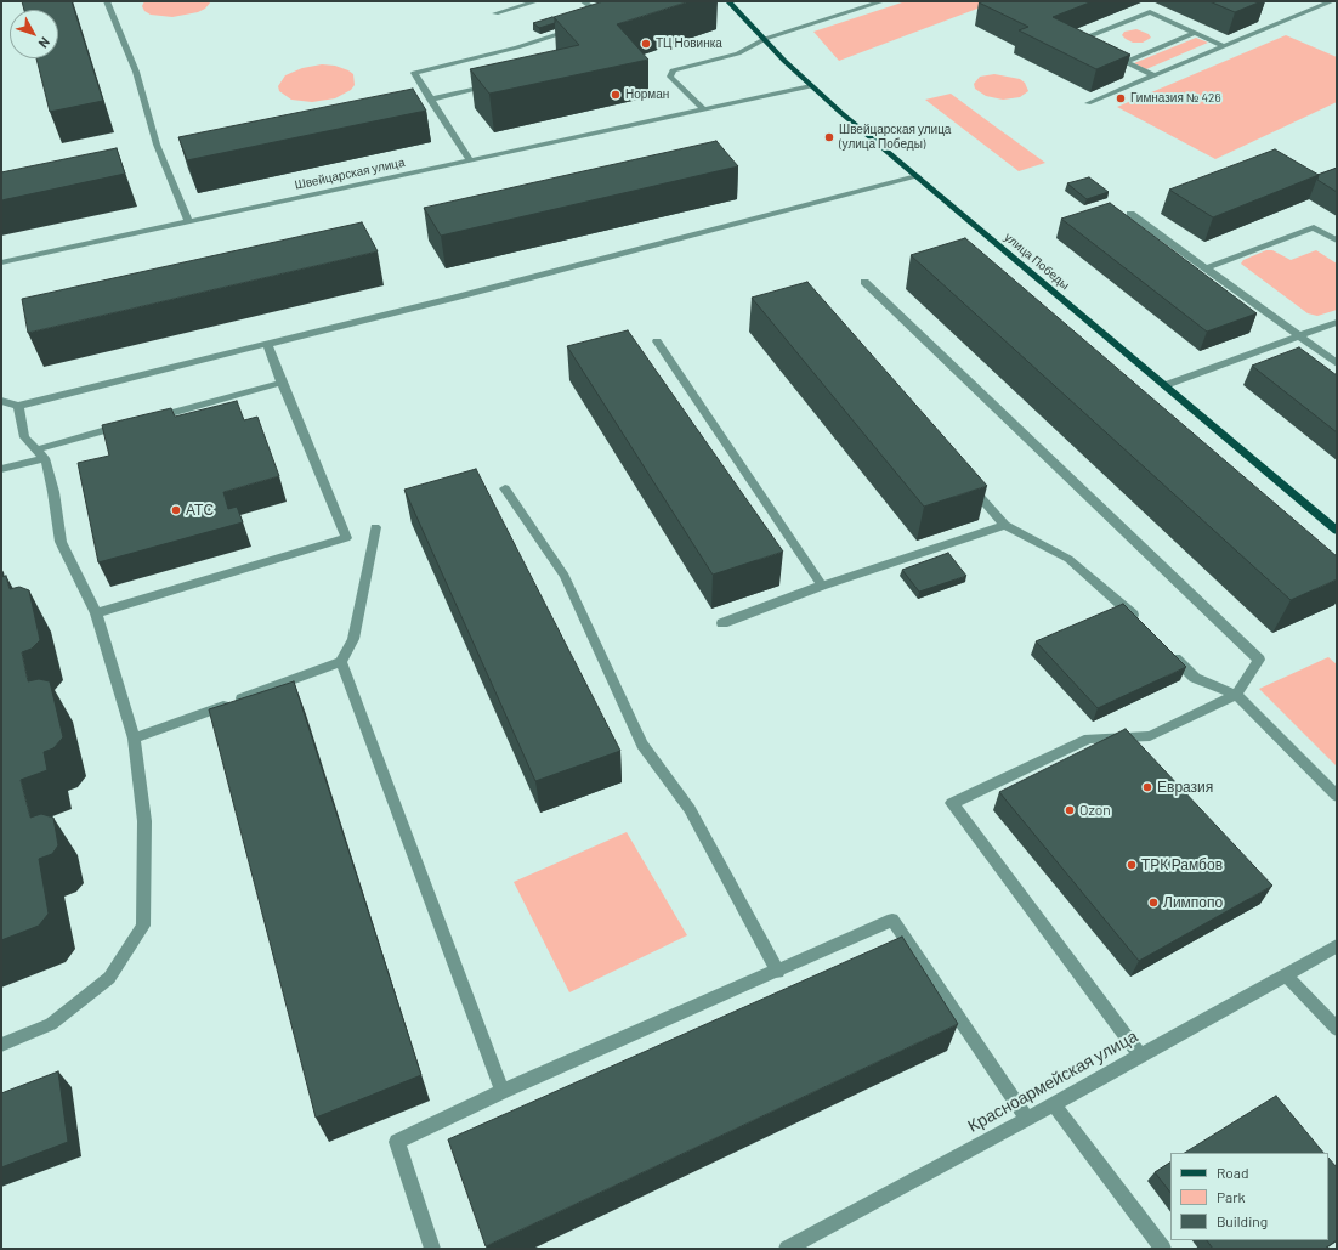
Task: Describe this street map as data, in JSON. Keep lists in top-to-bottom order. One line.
{"streets":{"main road":["улица Победы"],"street":["Швейцарская улица","Красноармейская улица"]},"crossings":[["Швейцарская улица","улица Победы"]],"places":["ТЦ Новинка","Норман","Гимназия № 426","Швейцарская улица (улица Победы)","АТС","Евразия","Ozon","ТРК Рамбов","Лимпопо"],"legend":["Road","Park","Building"],"north":"bottom right"}
